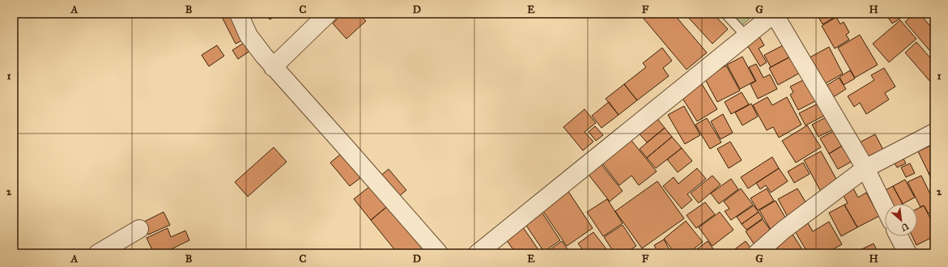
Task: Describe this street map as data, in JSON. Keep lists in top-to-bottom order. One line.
{"north":"bottom right","grid":{"columns":["A","B","C","D","E","F","G","H"],"rows":["1","2"]}}
